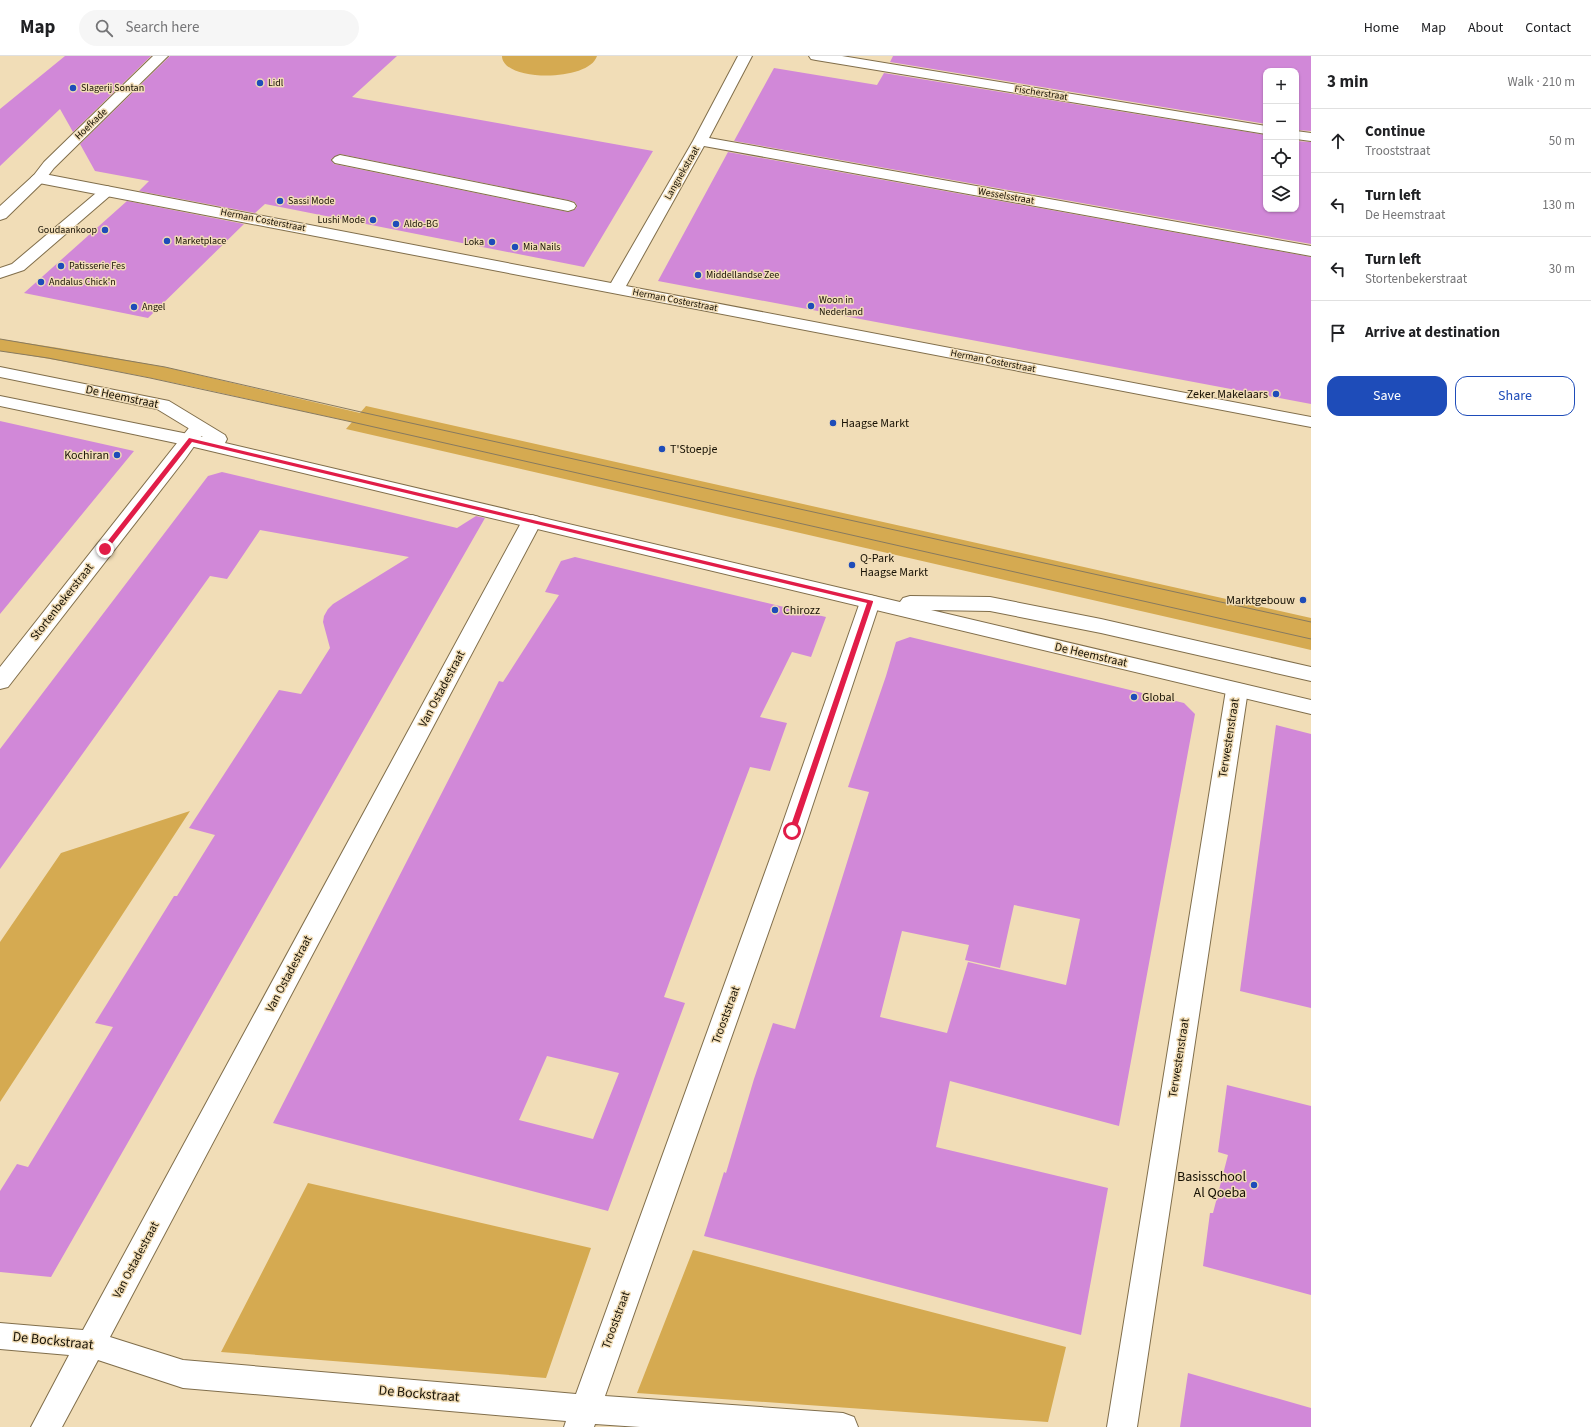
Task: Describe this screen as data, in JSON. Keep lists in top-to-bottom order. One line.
{"streets":{"street":["Fischerstraat","Hoefkade","Langnekstraat","Wesselsstraat","Herman Costerstraat","De Heemstraat","Stortenbekerstraat","Van Ostadestraat","Terwestenstraat","Trooststraat","De Bockstraat"]},"crossings":[["Hoefkade","Herman Costerstraat"],["Langnekstraat","Wesselsstraat"],["Langnekstraat","Herman Costerstraat"],["De Heemstraat","Stortenbekerstraat"],["De Heemstraat","Van Ostadestraat"],["De Heemstraat","Terwestenstraat"],["De Heemstraat","Trooststraat"],["Van Ostadestraat","De Bockstraat"],["Trooststraat","De Bockstraat"]],"places":["Lidl","Slagerij Sontan","Sassi Mode","Lushi Mode","Aldo-BG","Goudaankoop","Marketplace","Loka","Mia Nails","Patisserie Fes","Middellandse Zee","Andalus Chick'n","Woon in Nederland","Angel","Zeker Makelaars","Haagse Markt","T'Stoepje","Kochiran","Q-Park Haagse Markt","Marktgebouw","Chirozz","Global","Basisschool Al Qoeba"],"page":{"header":"Map","search":"Search here","nav":["Home","Map","About","Contact"],"heading":["3 min","Walk · 210 m"],"map_buttons":["+","−"],"list":[["Continue","Trooststraat","50 m"],["Turn left","De Heemstraat","130 m"],["Turn left","Stortenbekerstraat","30 m"],"Arrive at destination"],"buttons":["Save","Share"]}}
